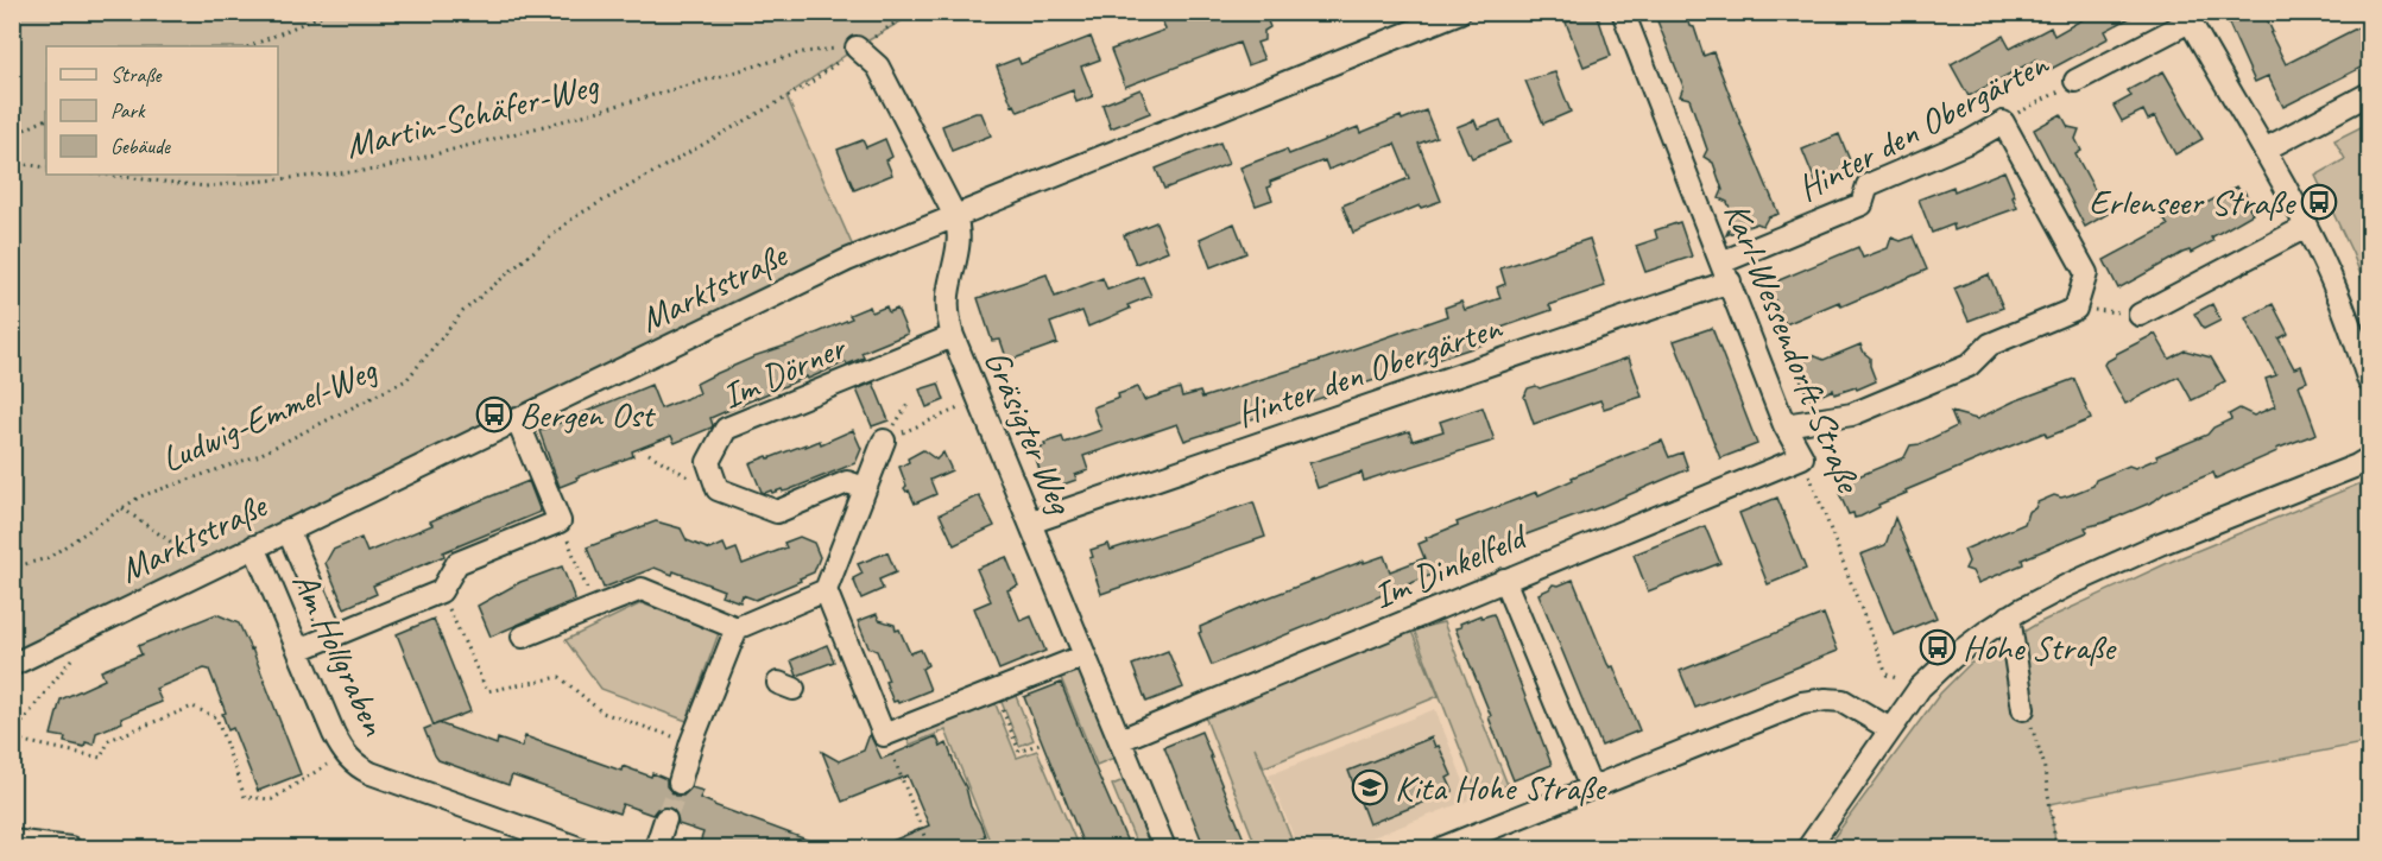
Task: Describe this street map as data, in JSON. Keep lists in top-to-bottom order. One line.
{"streets":{"street":["Hinter den Obergärten","Marktstraße","Karl-Wessendorft-Straße","Im Dörner","Gräsigter Weg","Im Dinkelfeld","Am Hollgraben"],"path":["Martin-Schäfer-Weg","Ludwig-Emmel-Weg"]},"crossings":[["Martin-Schäfer-Weg","Ludwig-Emmel-Weg"],["Martin-Schäfer-Weg","Gräsigter Weg"],["Hinter den Obergärten","Karl-Wessendorft-Straße"],["Hinter den Obergärten","Gräsigter Weg"],["Marktstraße","Gräsigter Weg"],["Marktstraße","Am Hollgraben"],["Karl-Wessendorft-Straße","Im Dinkelfeld"],["Im Dörner","Gräsigter Weg"],["Ludwig-Emmel-Weg","Gräsigter Weg"],["Gräsigter Weg","Im Dinkelfeld"]],"places":{"bus stop":["Erlenseer Straße","Bergen Ost","Hohe Straße"],"school or university":["Kita Hohe Straße"]},"legend":["Straße","Park","Gebäude"]}
